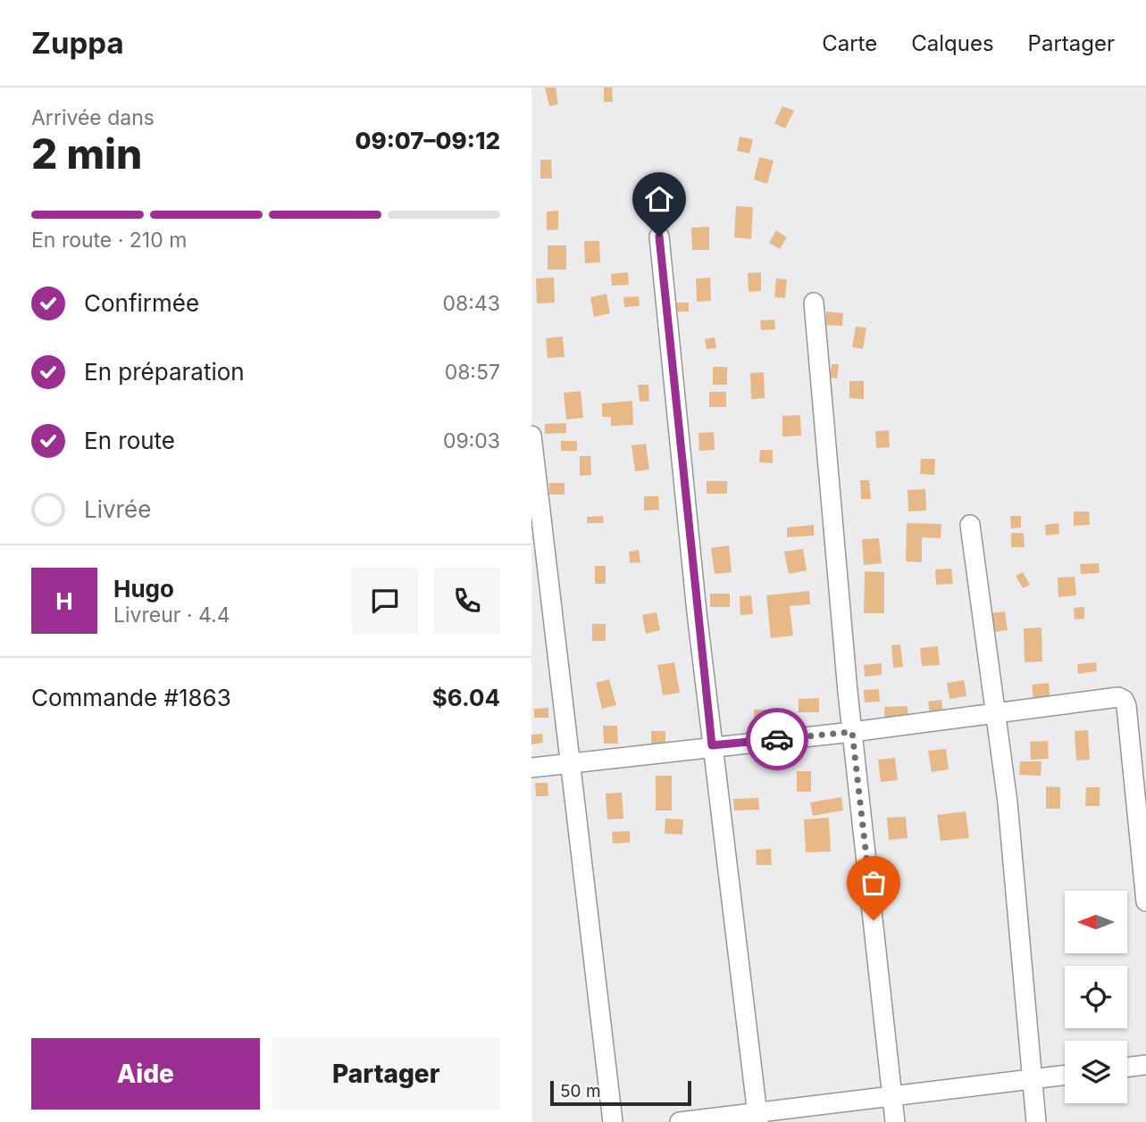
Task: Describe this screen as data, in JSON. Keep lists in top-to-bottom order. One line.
{"scale_bar":"50 m","north":"left","page":{"header":"Zuppa","nav":["Carte","Calques","Partager"],"heading":["2 min","Arrivée dans","09:07–09:12"],"panel":["Hugo","Livreur · 4.4","Commande #1863","$6.04"],"bar":"En route · 210 m","list":[["Confirmée","08:43"],["En préparation","08:57"],["En route","09:03"],"Livrée"],"round":"H","buttons":["Aide","Partager"],"scale":"50 m"}}
